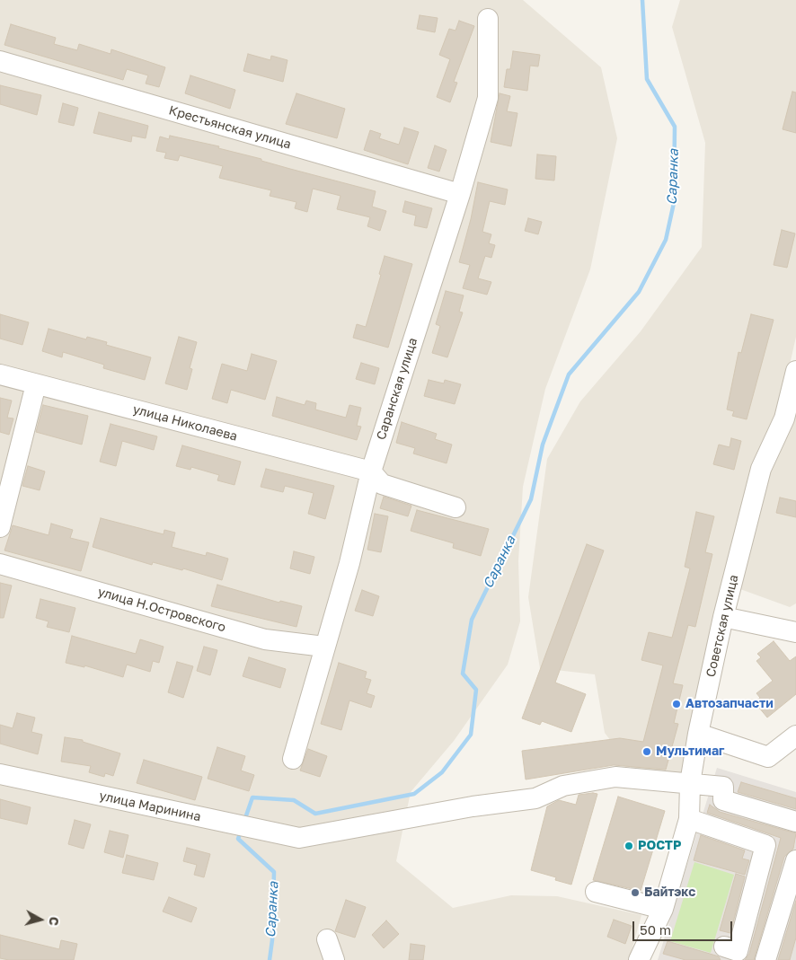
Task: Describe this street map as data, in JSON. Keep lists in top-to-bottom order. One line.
{"streets":{"street":["Крестьянская улица","Саранская улица","улица Николаева","улица Н.Островского","Советская улица","улица Маринина"]},"crossings":[["Крестьянская улица","Саранская улица"],["Саранская улица","улица Николаева"],["Саранская улица","улица Н.Островского"],["Советская улица","улица Маринина"]],"water":["Саранка"],"places":["Автозапчасти","Мультимаг","РОСТР","Байтэкс"],"scale_bar":"50 m","north":"right"}
